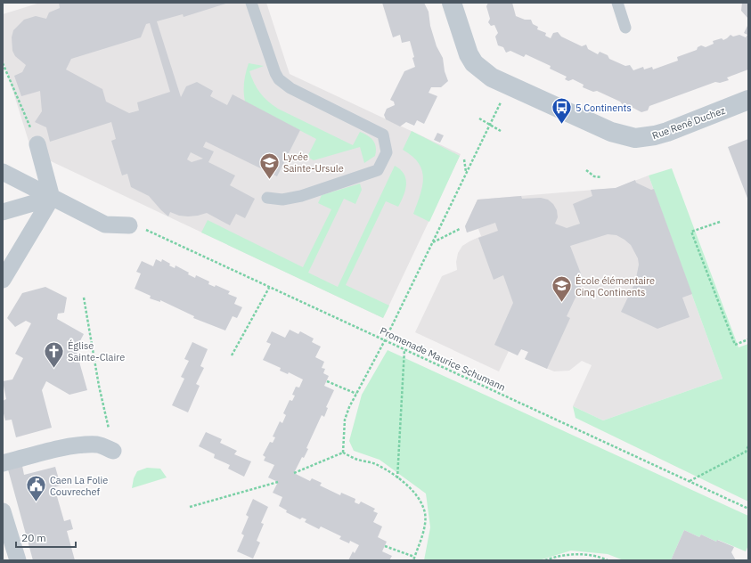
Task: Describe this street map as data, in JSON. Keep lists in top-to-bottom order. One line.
{"streets":{"street":["Rue René Duchez"],"path":["Promenade Maurice Schumann"]},"places":{"bus stop":["5 Continents"],"school or university":["Lycée Sainte-Ursule","École élémentaire Cinq Continents"],"church":["Église Sainte-Claire"],"public building":["Caen La Folie Couvrechef"]},"scale_bar":"20 m"}
